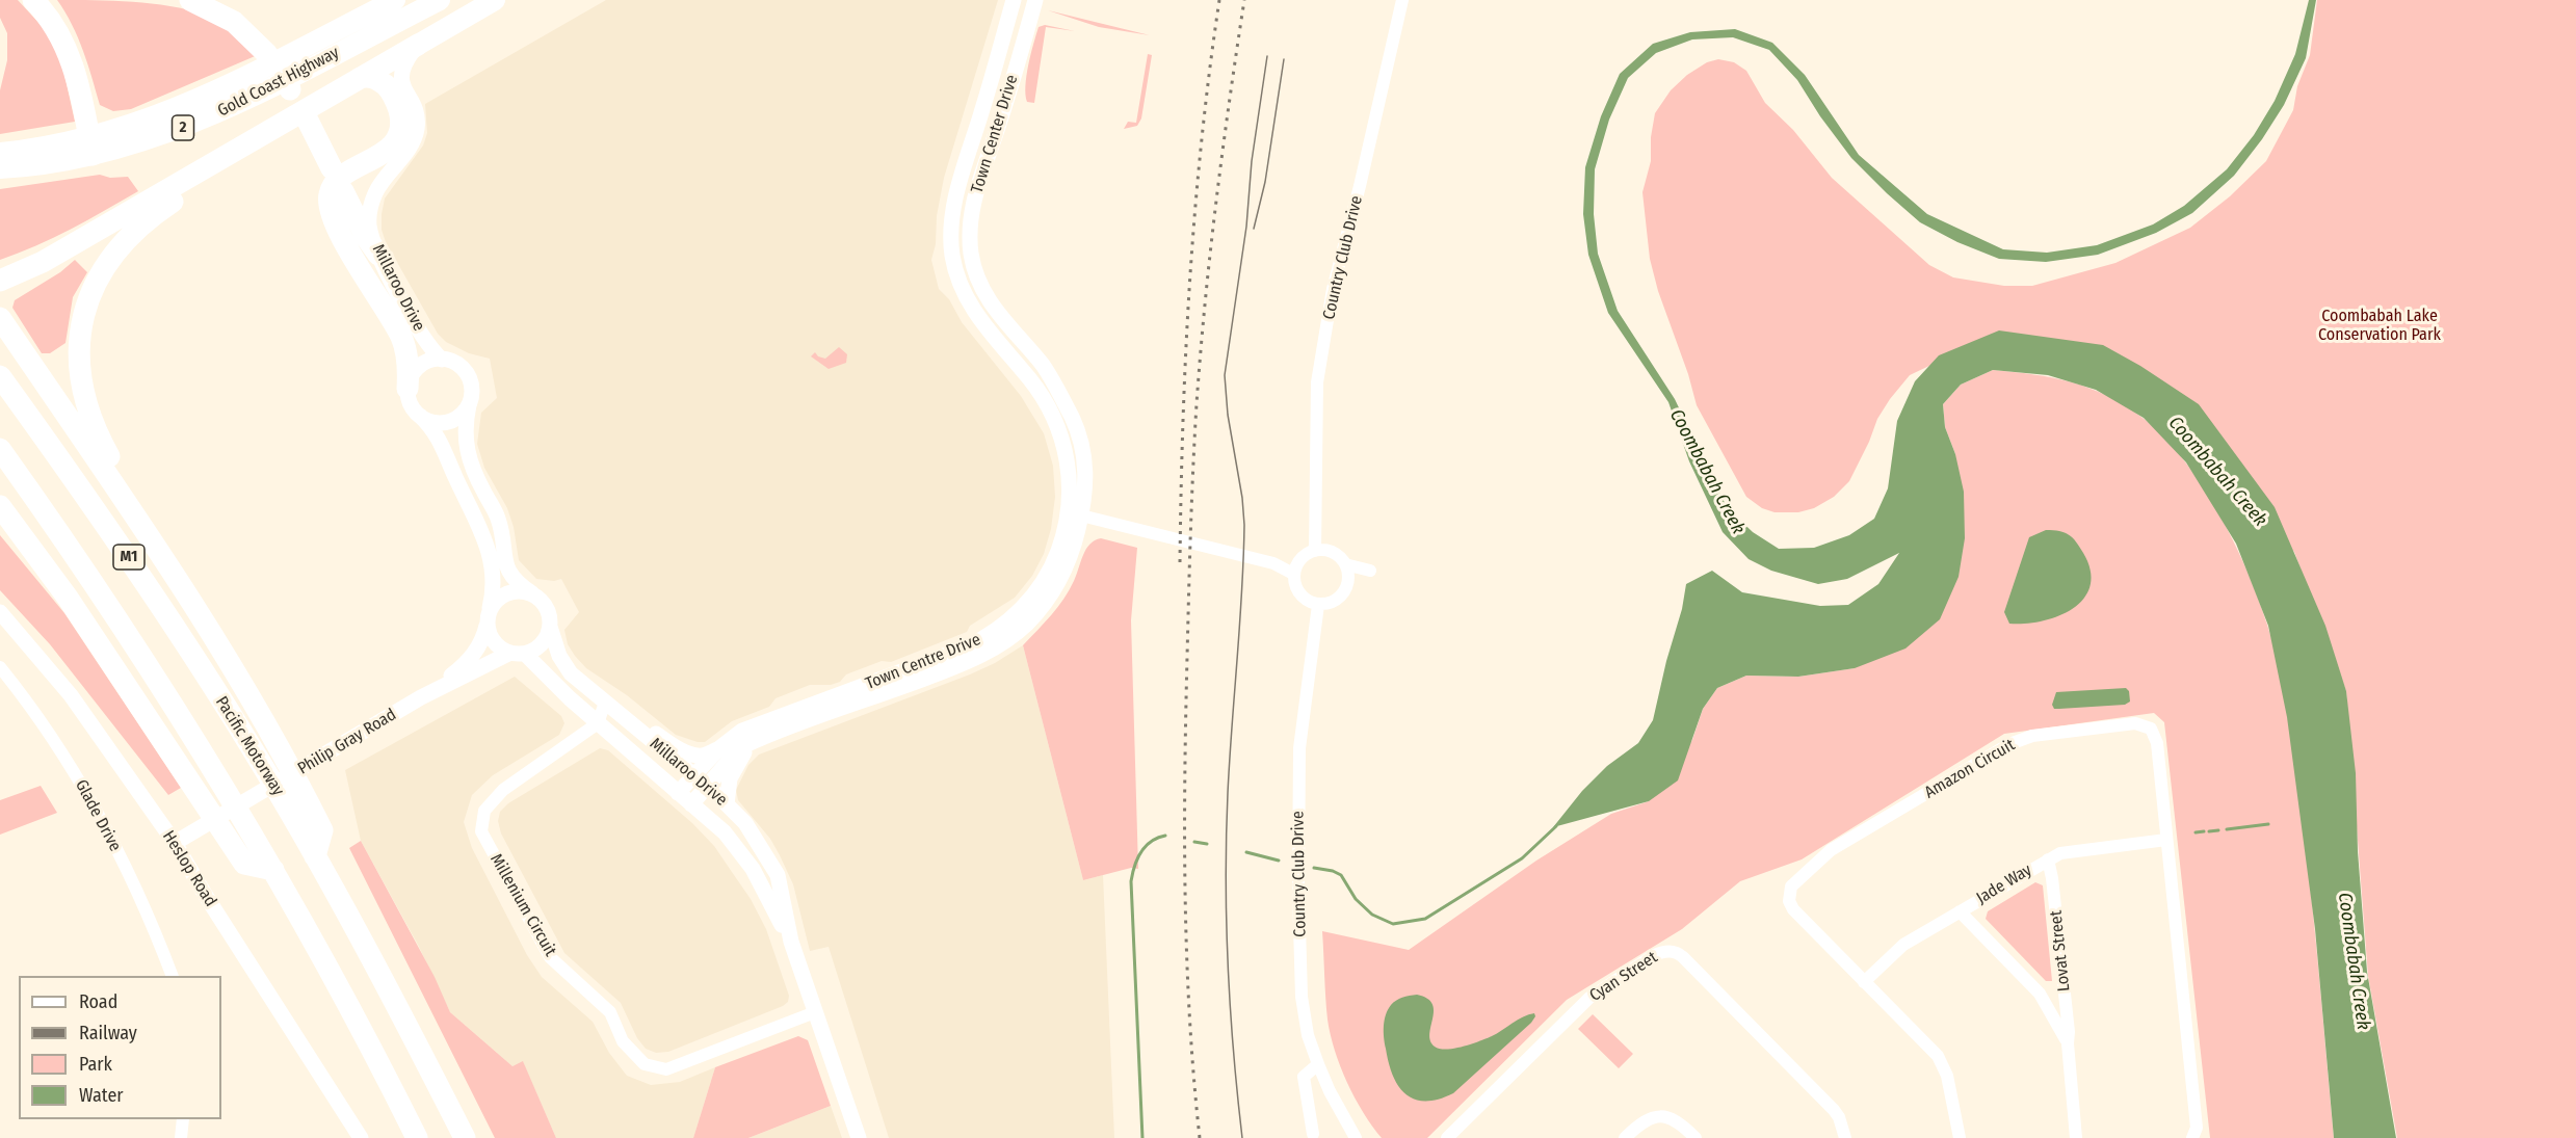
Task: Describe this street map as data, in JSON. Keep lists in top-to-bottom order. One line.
{"streets":{"highway":["Gold Coast Highway","2","M1","Pacific Motorway"],"street":["Town Center Drive","Country Club Drive","Millaroo Drive","Town Centre Drive","Philip Gray Road","Amazon Circuit","Glade Drive","Heslop Road","Jade Way","Millenium Circuit","Lovat Street","Cyan Street"]},"crossings":[["Town Center Drive","Town Centre Drive"],["Millaroo Drive","Town Centre Drive"],["Millaroo Drive","Philip Gray Road"],["Millaroo Drive","Millenium Circuit"],["Philip Gray Road","Heslop Road"],["Amazon Circuit","Jade Way"],["Jade Way","Lovat Street"]],"water":["Coombabah Creek"],"parks":["Coombabah Lake Conservation Park"],"legend":["Road","Railway","Park","Water"]}
